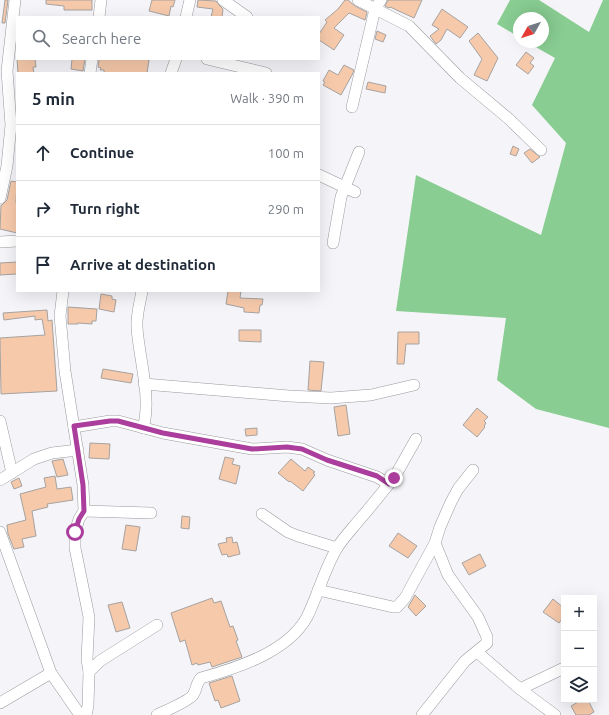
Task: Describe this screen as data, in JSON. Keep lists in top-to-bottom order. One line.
{"north":"bottom left","page":{"search":"Search here","heading":["5 min","Walk · 390 m"],"list":[["Continue","100 m"],["Turn right","290 m"],"Arrive at destination"],"map_buttons":["+","−"]}}
